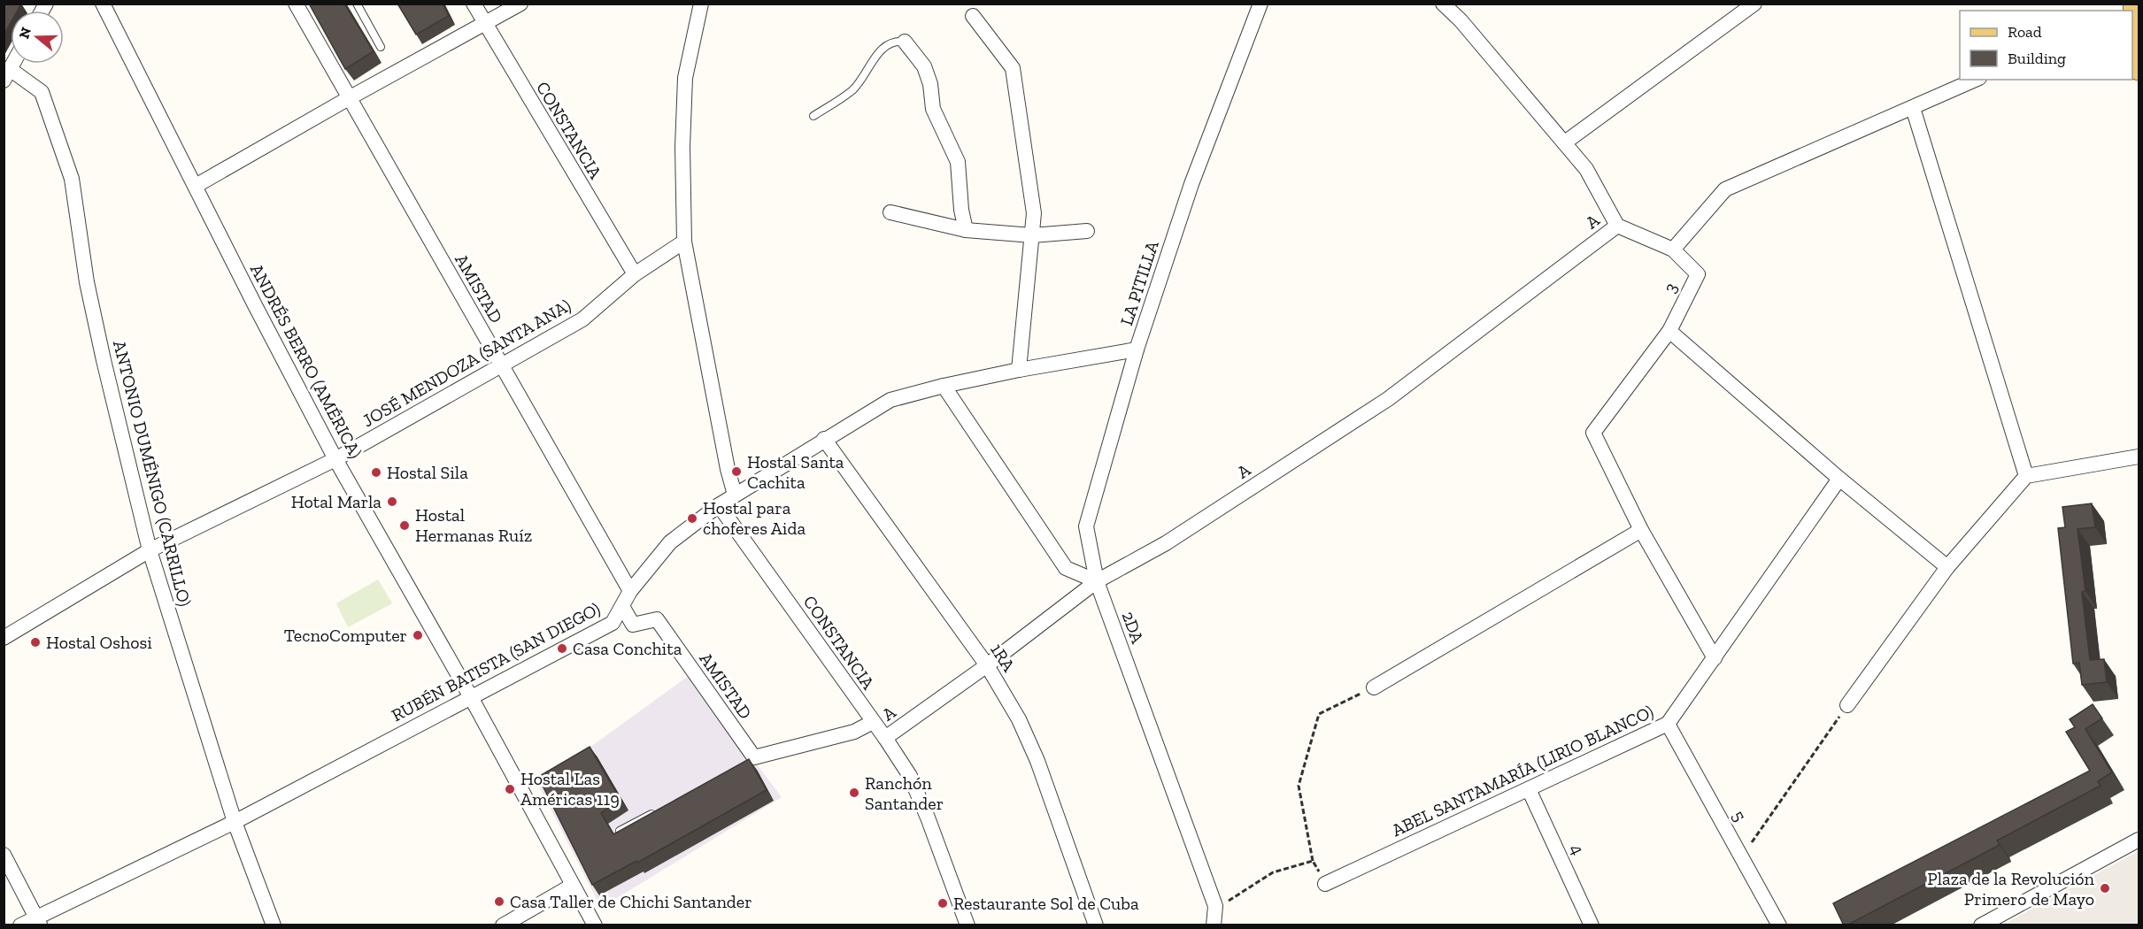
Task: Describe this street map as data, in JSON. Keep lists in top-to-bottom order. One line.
{"streets":{"street":["CONSTANCIA","A","LA PITILLA","3","AMISTAD","ANDRÉS BERRO (AMÉRICA)","JOSÉ MENDOZA (SANTA ANA)","ANTONIO DUMÉNIGO (CARRILLO)","2DA","1RA","RUBÉN BATISTA (SAN DIEGO)","ABEL SANTAMARÍA (LIRIO BLANCO)","5","4"]},"crossings":[["CONSTANCIA","A"],["CONSTANCIA","AMISTAD"],["CONSTANCIA","JOSÉ MENDOZA (SANTA ANA)"],["CONSTANCIA","RUBÉN BATISTA (SAN DIEGO)"],["A","LA PITILLA"],["A","3"],["A","2DA"],["A","1RA"],["LA PITILLA","2DA"],["LA PITILLA","RUBÉN BATISTA (SAN DIEGO)"],["AMISTAD","JOSÉ MENDOZA (SANTA ANA)"],["AMISTAD","RUBÉN BATISTA (SAN DIEGO)"],["ANDRÉS BERRO (AMÉRICA)","JOSÉ MENDOZA (SANTA ANA)"],["ANDRÉS BERRO (AMÉRICA)","RUBÉN BATISTA (SAN DIEGO)"],["JOSÉ MENDOZA (SANTA ANA)","ANTONIO DUMÉNIGO (CARRILLO)"],["ANTONIO DUMÉNIGO (CARRILLO)","RUBÉN BATISTA (SAN DIEGO)"],["1RA","RUBÉN BATISTA (SAN DIEGO)"],["ABEL SANTAMARÍA (LIRIO BLANCO)","5"],["ABEL SANTAMARÍA (LIRIO BLANCO)","4"]],"places":["Hostal Santa Cachita","Hostal Sila","Hotal Marla","Hostal para choferes Aida","Hostal Hermanas Ruíz","TecnoComputer","Hostal Oshosi","Casa Conchita","Hostal Las Américas 119","Ranchón Santander","Plaza de la Revolución Primero de Mayo","Casa Taller de Chichi Santander","Restaurante Sol de Cuba"],"legend":["Road","Building"],"north":"left"}
